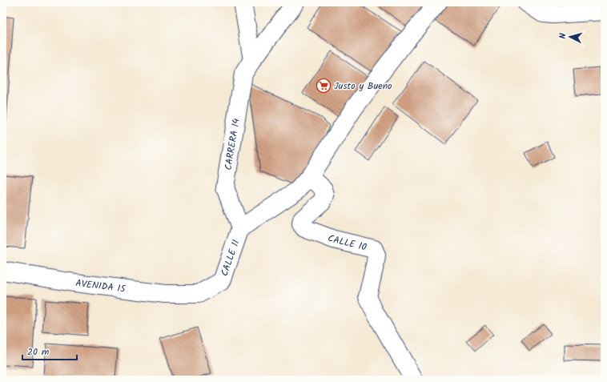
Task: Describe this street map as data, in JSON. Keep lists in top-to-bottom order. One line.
{"streets":{"street":["CARRERA 14","CALLE 10","CALLE 11","AVENIDA 15"]},"crossings":[["CARRERA 14","CALLE 11"],["CALLE 11","AVENIDA 15"]],"places":{"supermarket":["Justo y Bueno"]},"scale_bar":"20 m","north":"left"}
